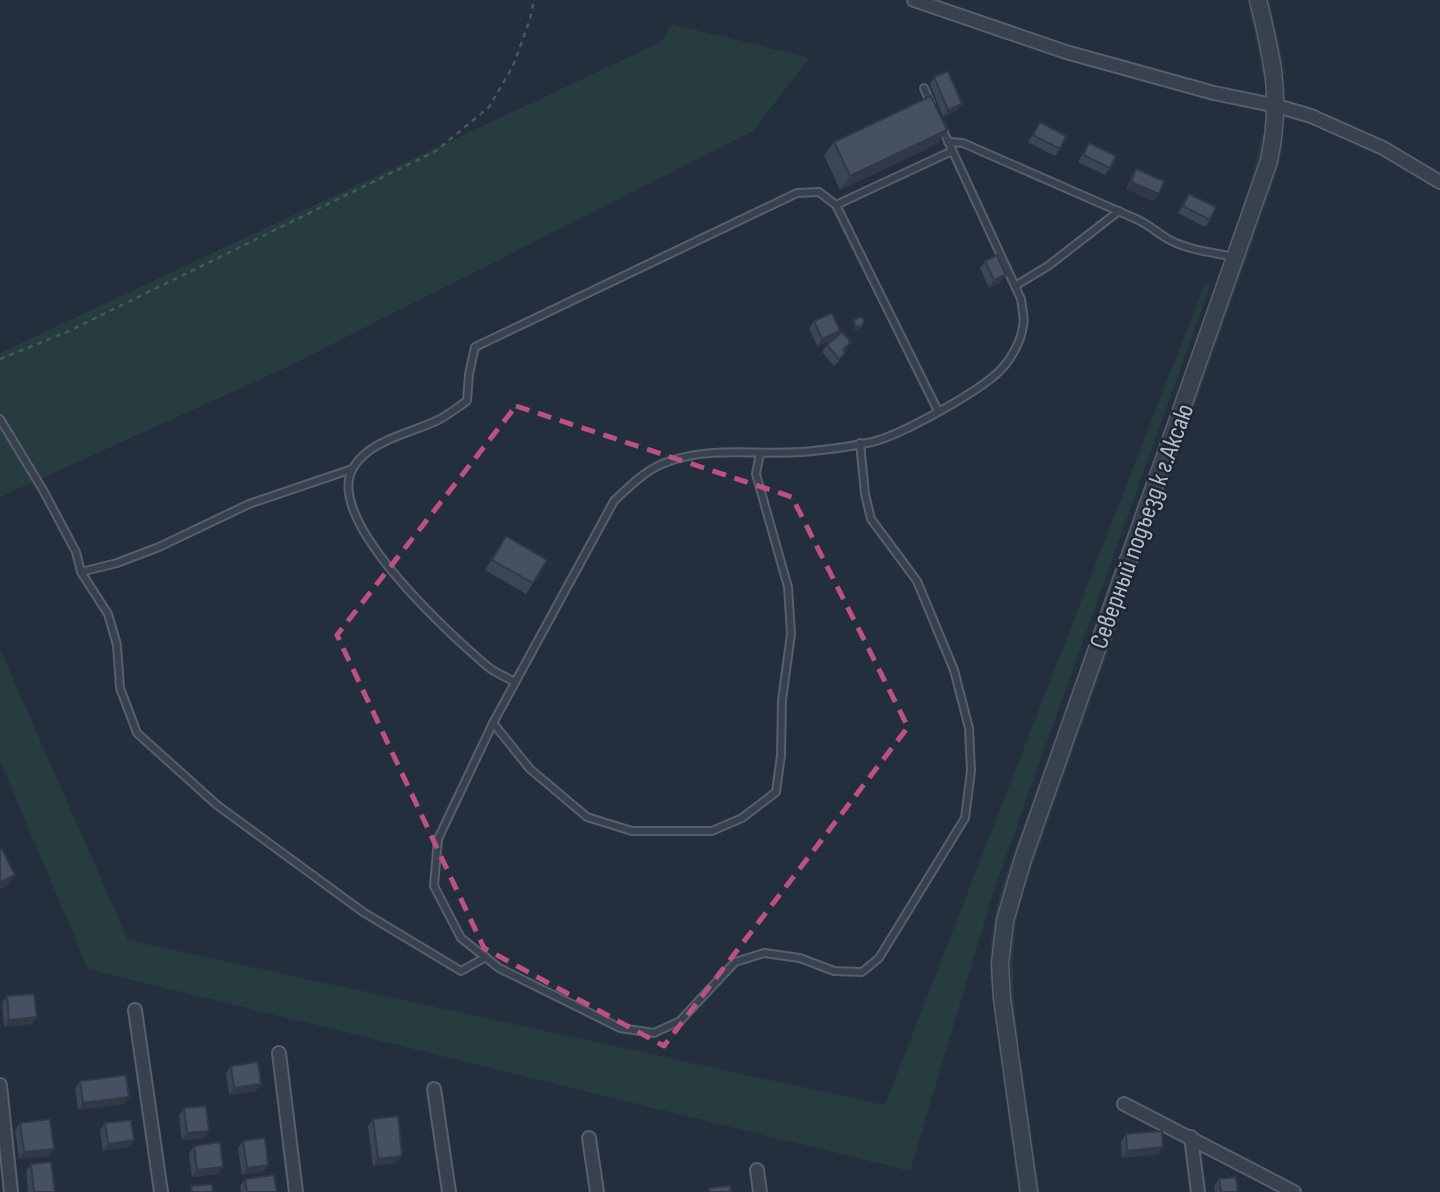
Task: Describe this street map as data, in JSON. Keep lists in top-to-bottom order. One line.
{"streets":{"street":["Северный подъезд к г.Аксаю"]}}
